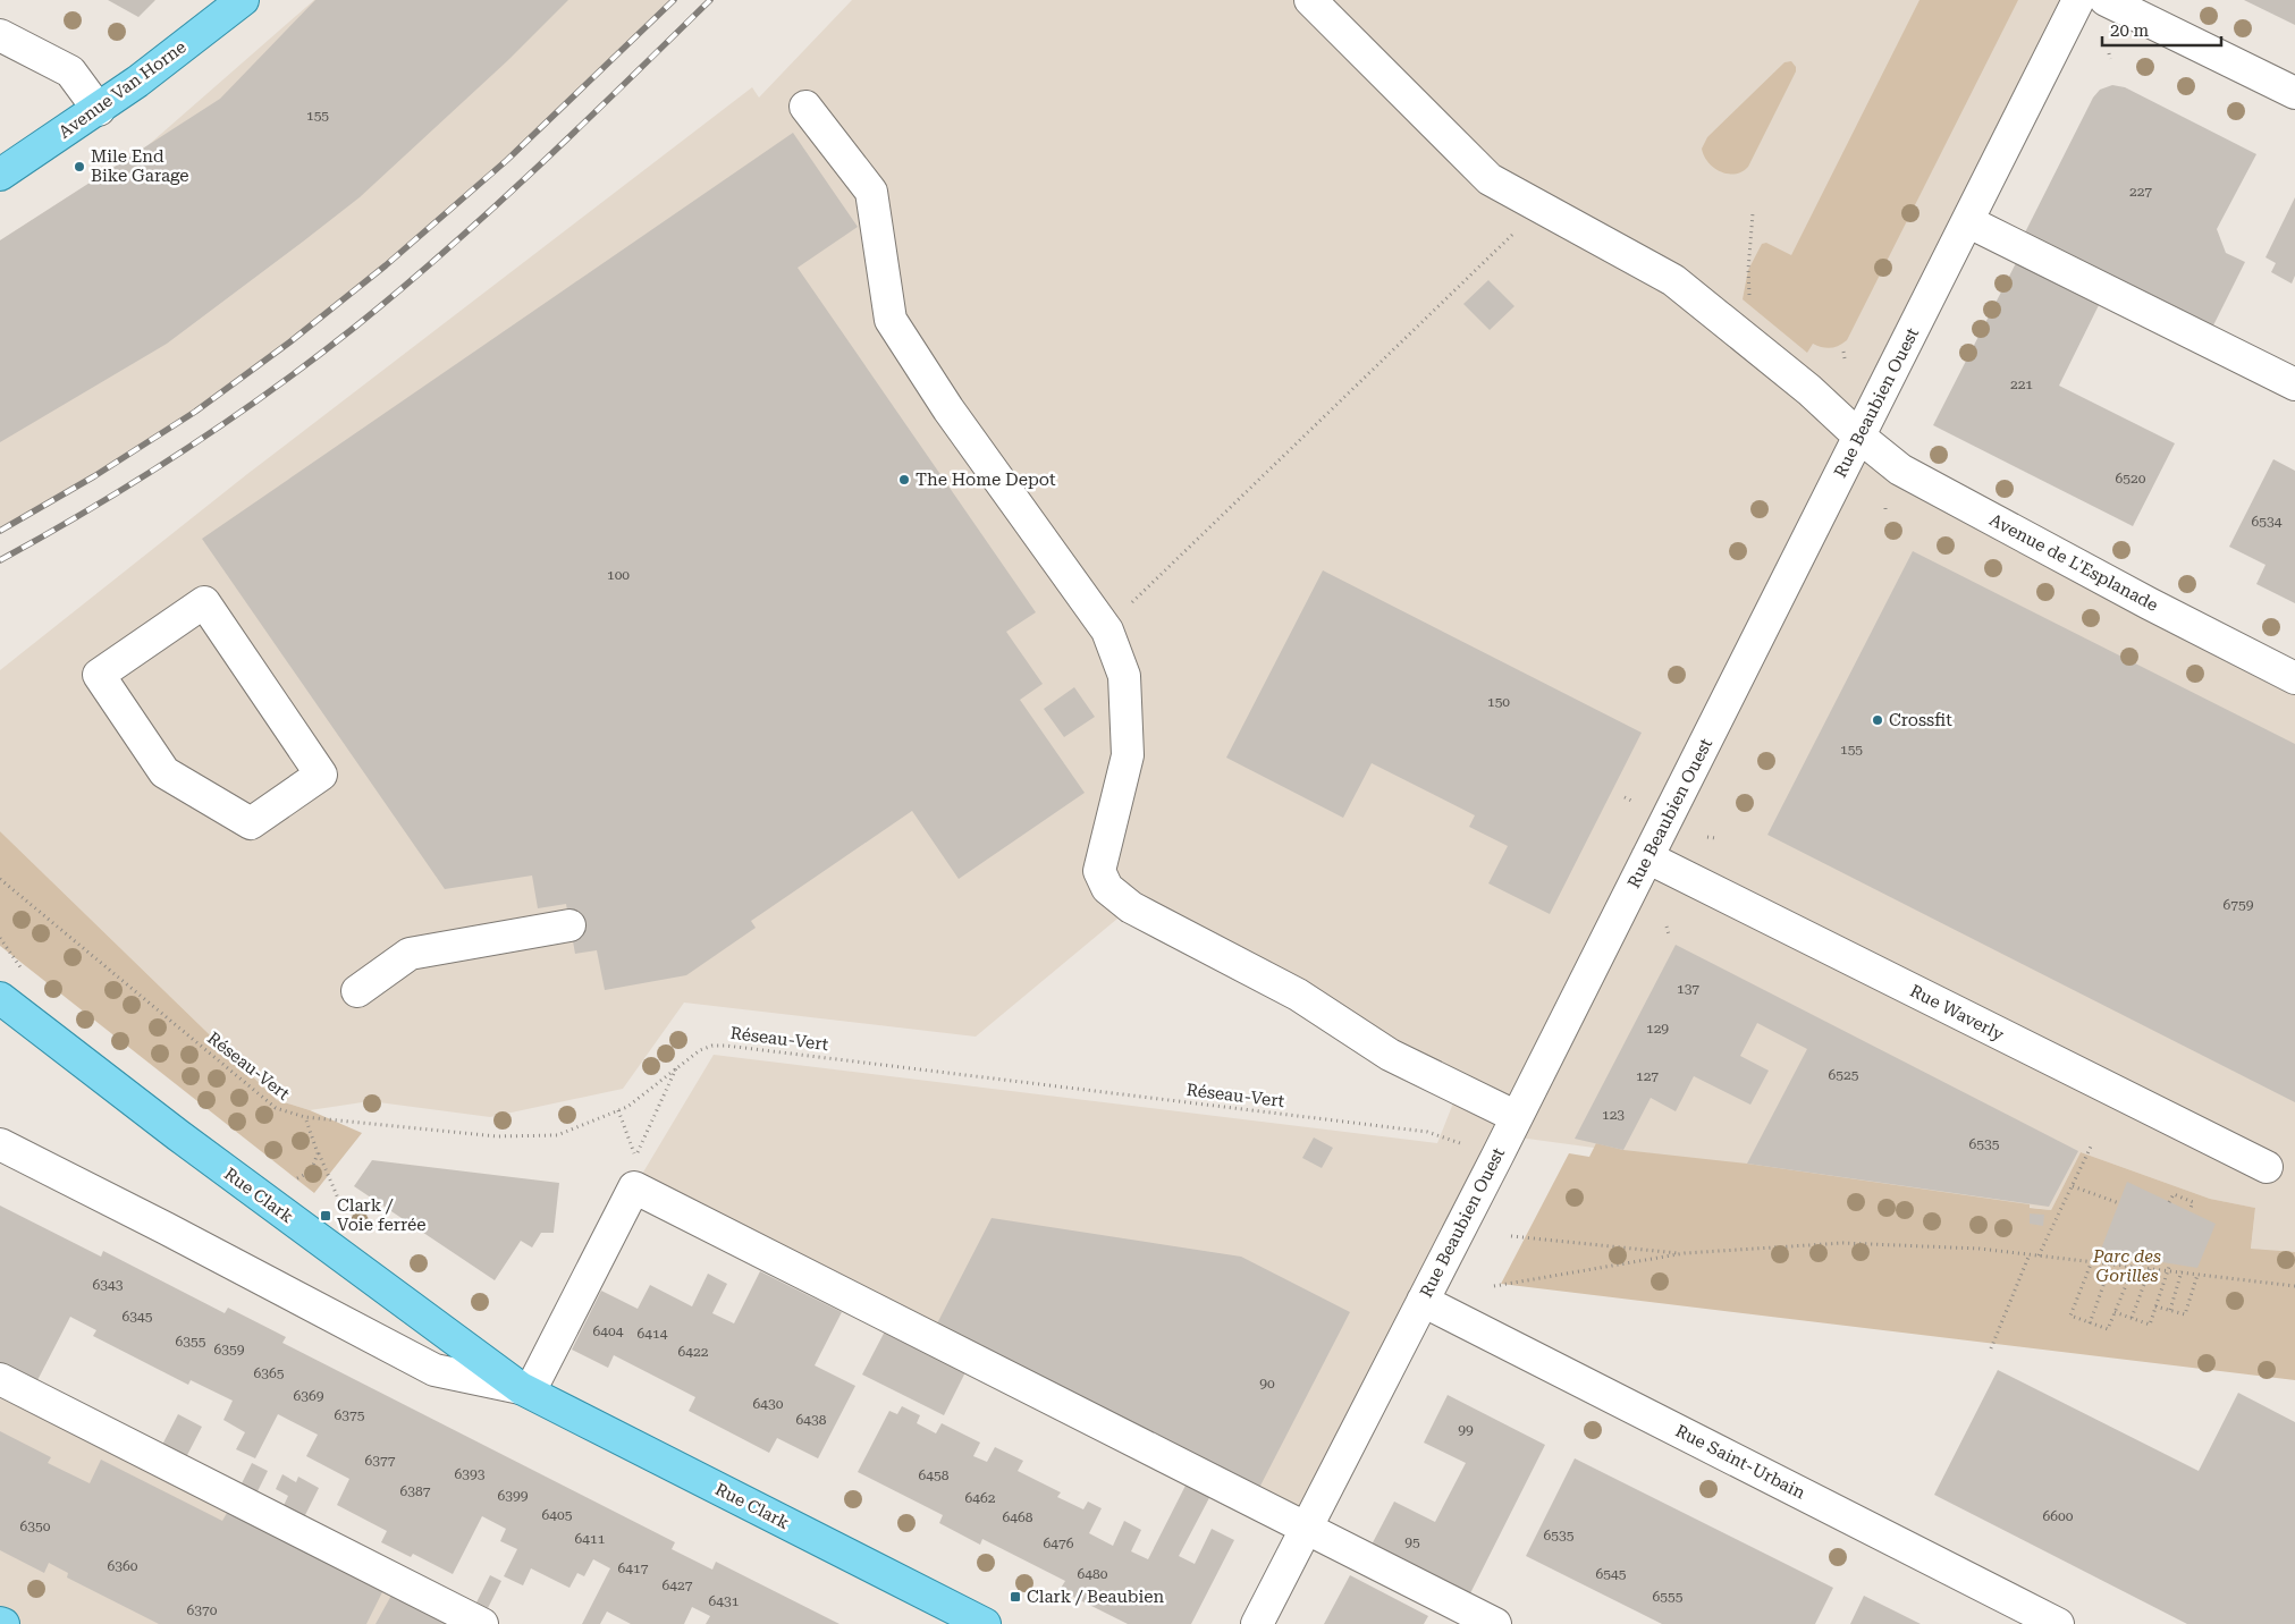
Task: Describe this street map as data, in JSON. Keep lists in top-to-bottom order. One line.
{"streets":{"main road":["Avenue Van Horne","Rue Clark"],"street":["Rue Beaubien Ouest","Avenue de L'Esplanade","Rue Waverly","Rue Saint-Urbain"],"path":["Réseau-Vert"]},"crossings":[["Rue Beaubien Ouest","Avenue de L'Esplanade"],["Rue Beaubien Ouest","Rue Waverly"],["Rue Beaubien Ouest","Rue Saint-Urbain"]],"parks":["Parc des Gorilles"],"places":{"other":["Mile End Bike Garage","The Home Depot","Crossfit"],"transit":["Clark / Voie ferrée","Clark / Beaubien"]},"house_numbers":["155","227","221","6520","6534","100","150","155","6759","137","129","6525","127","123","6535","6343","6345","6404","6414","6355","6359","6422","6365","90","6369","6430","6375","6438","99","6377","6393","6458","6387","6399","6462","6405","6600","6468","6350","6535","6411","95","6476","6360","6417","6480","6545","6427","6555","6431","6370"],"scale_bar":"20 m"}
